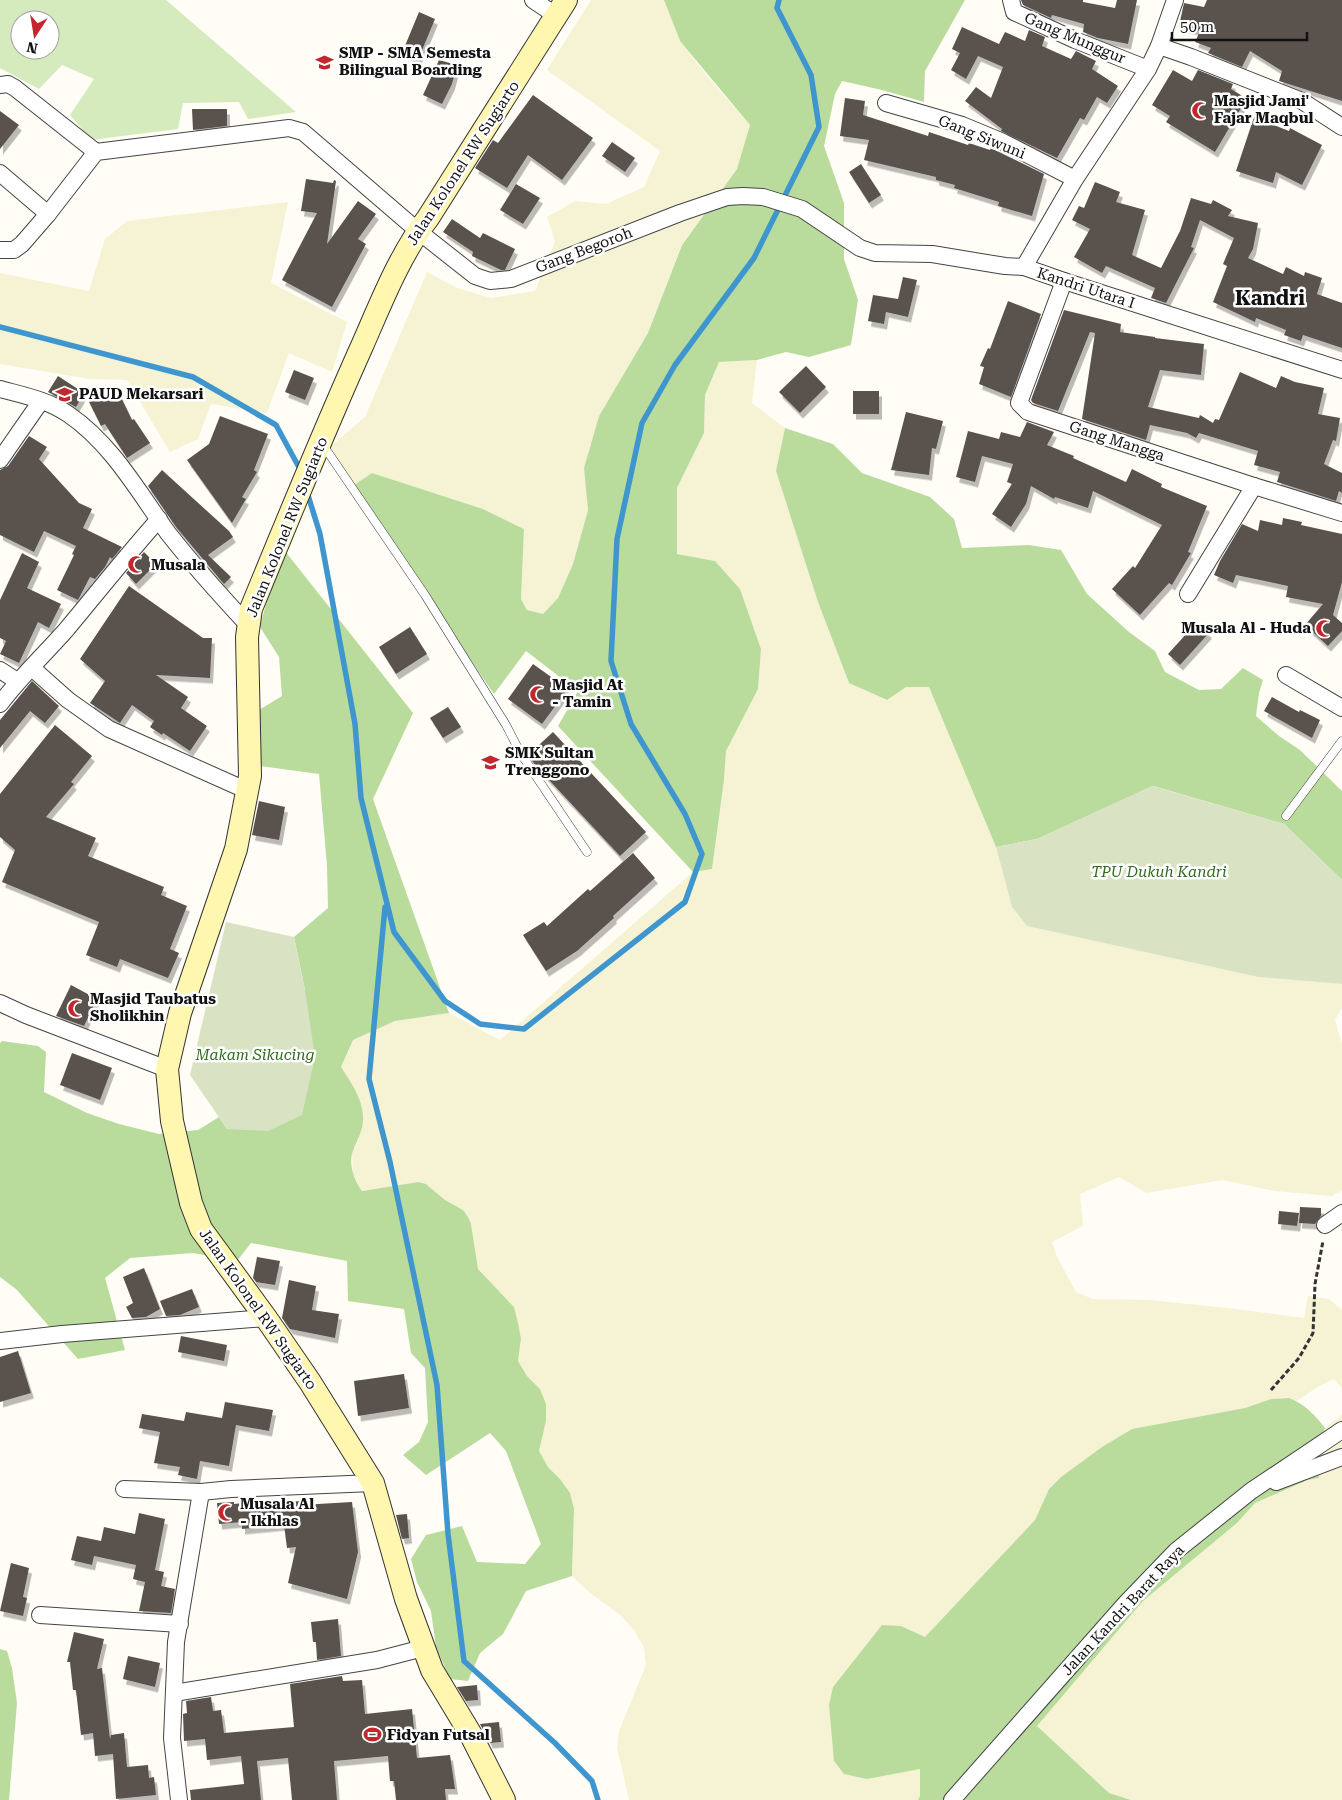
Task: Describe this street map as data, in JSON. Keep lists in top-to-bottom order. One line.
{"streets":{"main road":["Jalan Kolonel RW Sugiarto"],"street":["Gang Munggur","Gang Siwuni","Gang Begoroh","Kandri Utara I","Gang Mangga","Jalan Kandri Barat Raya"]},"crossings":[["Gang Munggur","Kandri Utara I"],["Gang Siwuni","Kandri Utara I"],["Jalan Kolonel RW Sugiarto","Gang Begoroh"],["Gang Begoroh","Kandri Utara I"],["Kandri Utara I","Gang Mangga"]],"districts":["Kandri"],"parks":["TPU Dukuh Kandri","Makam Sikucing"],"places":{"school or university":["SMP - SMA Semesta Bilingual Boarding","PAUD Mekarsari","SMK Sultan Trenggono"],"mosque":["Masjid Jami' Fajar Maqbul","Musala","Musala Al - Huda","Masjid At - Tamin","Masjid Taubatus Sholikhin","Musala Al - Ikhlas"],"sports":["Fidyan Futsal"]},"scale_bar":"50 m","north":"bottom"}
